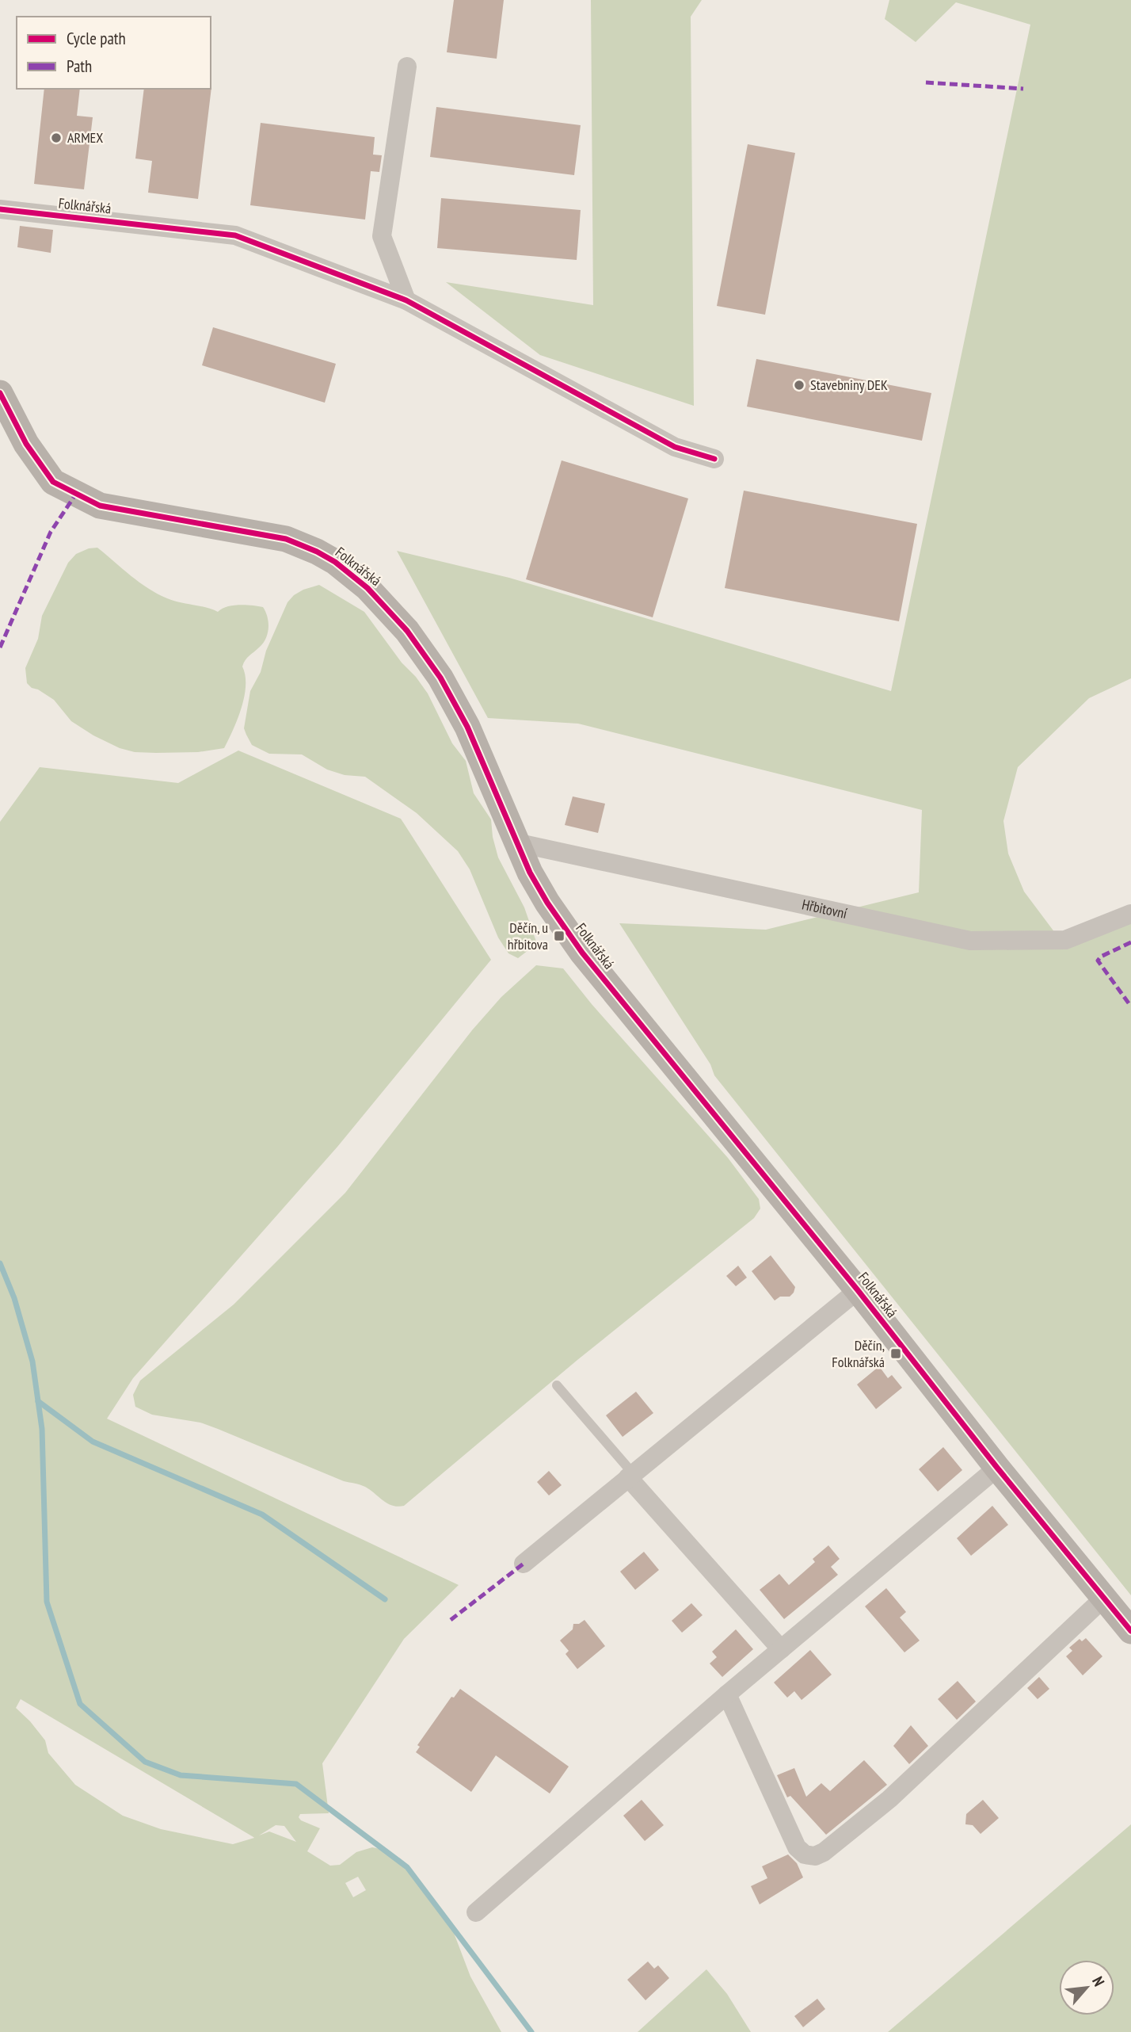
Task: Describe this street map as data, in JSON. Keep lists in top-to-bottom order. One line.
{"streets":{"street":["Folknářská","Hřbitovní"]},"crossings":[["Folknářská","Hřbitovní"]],"places":{"other":["ARMEX","Stavebniny DEK"],"transit":["Děčín, u hřbitova","Děčín, Folknářská"]},"legend":["Cycle path","Path"],"north":"top right"}
